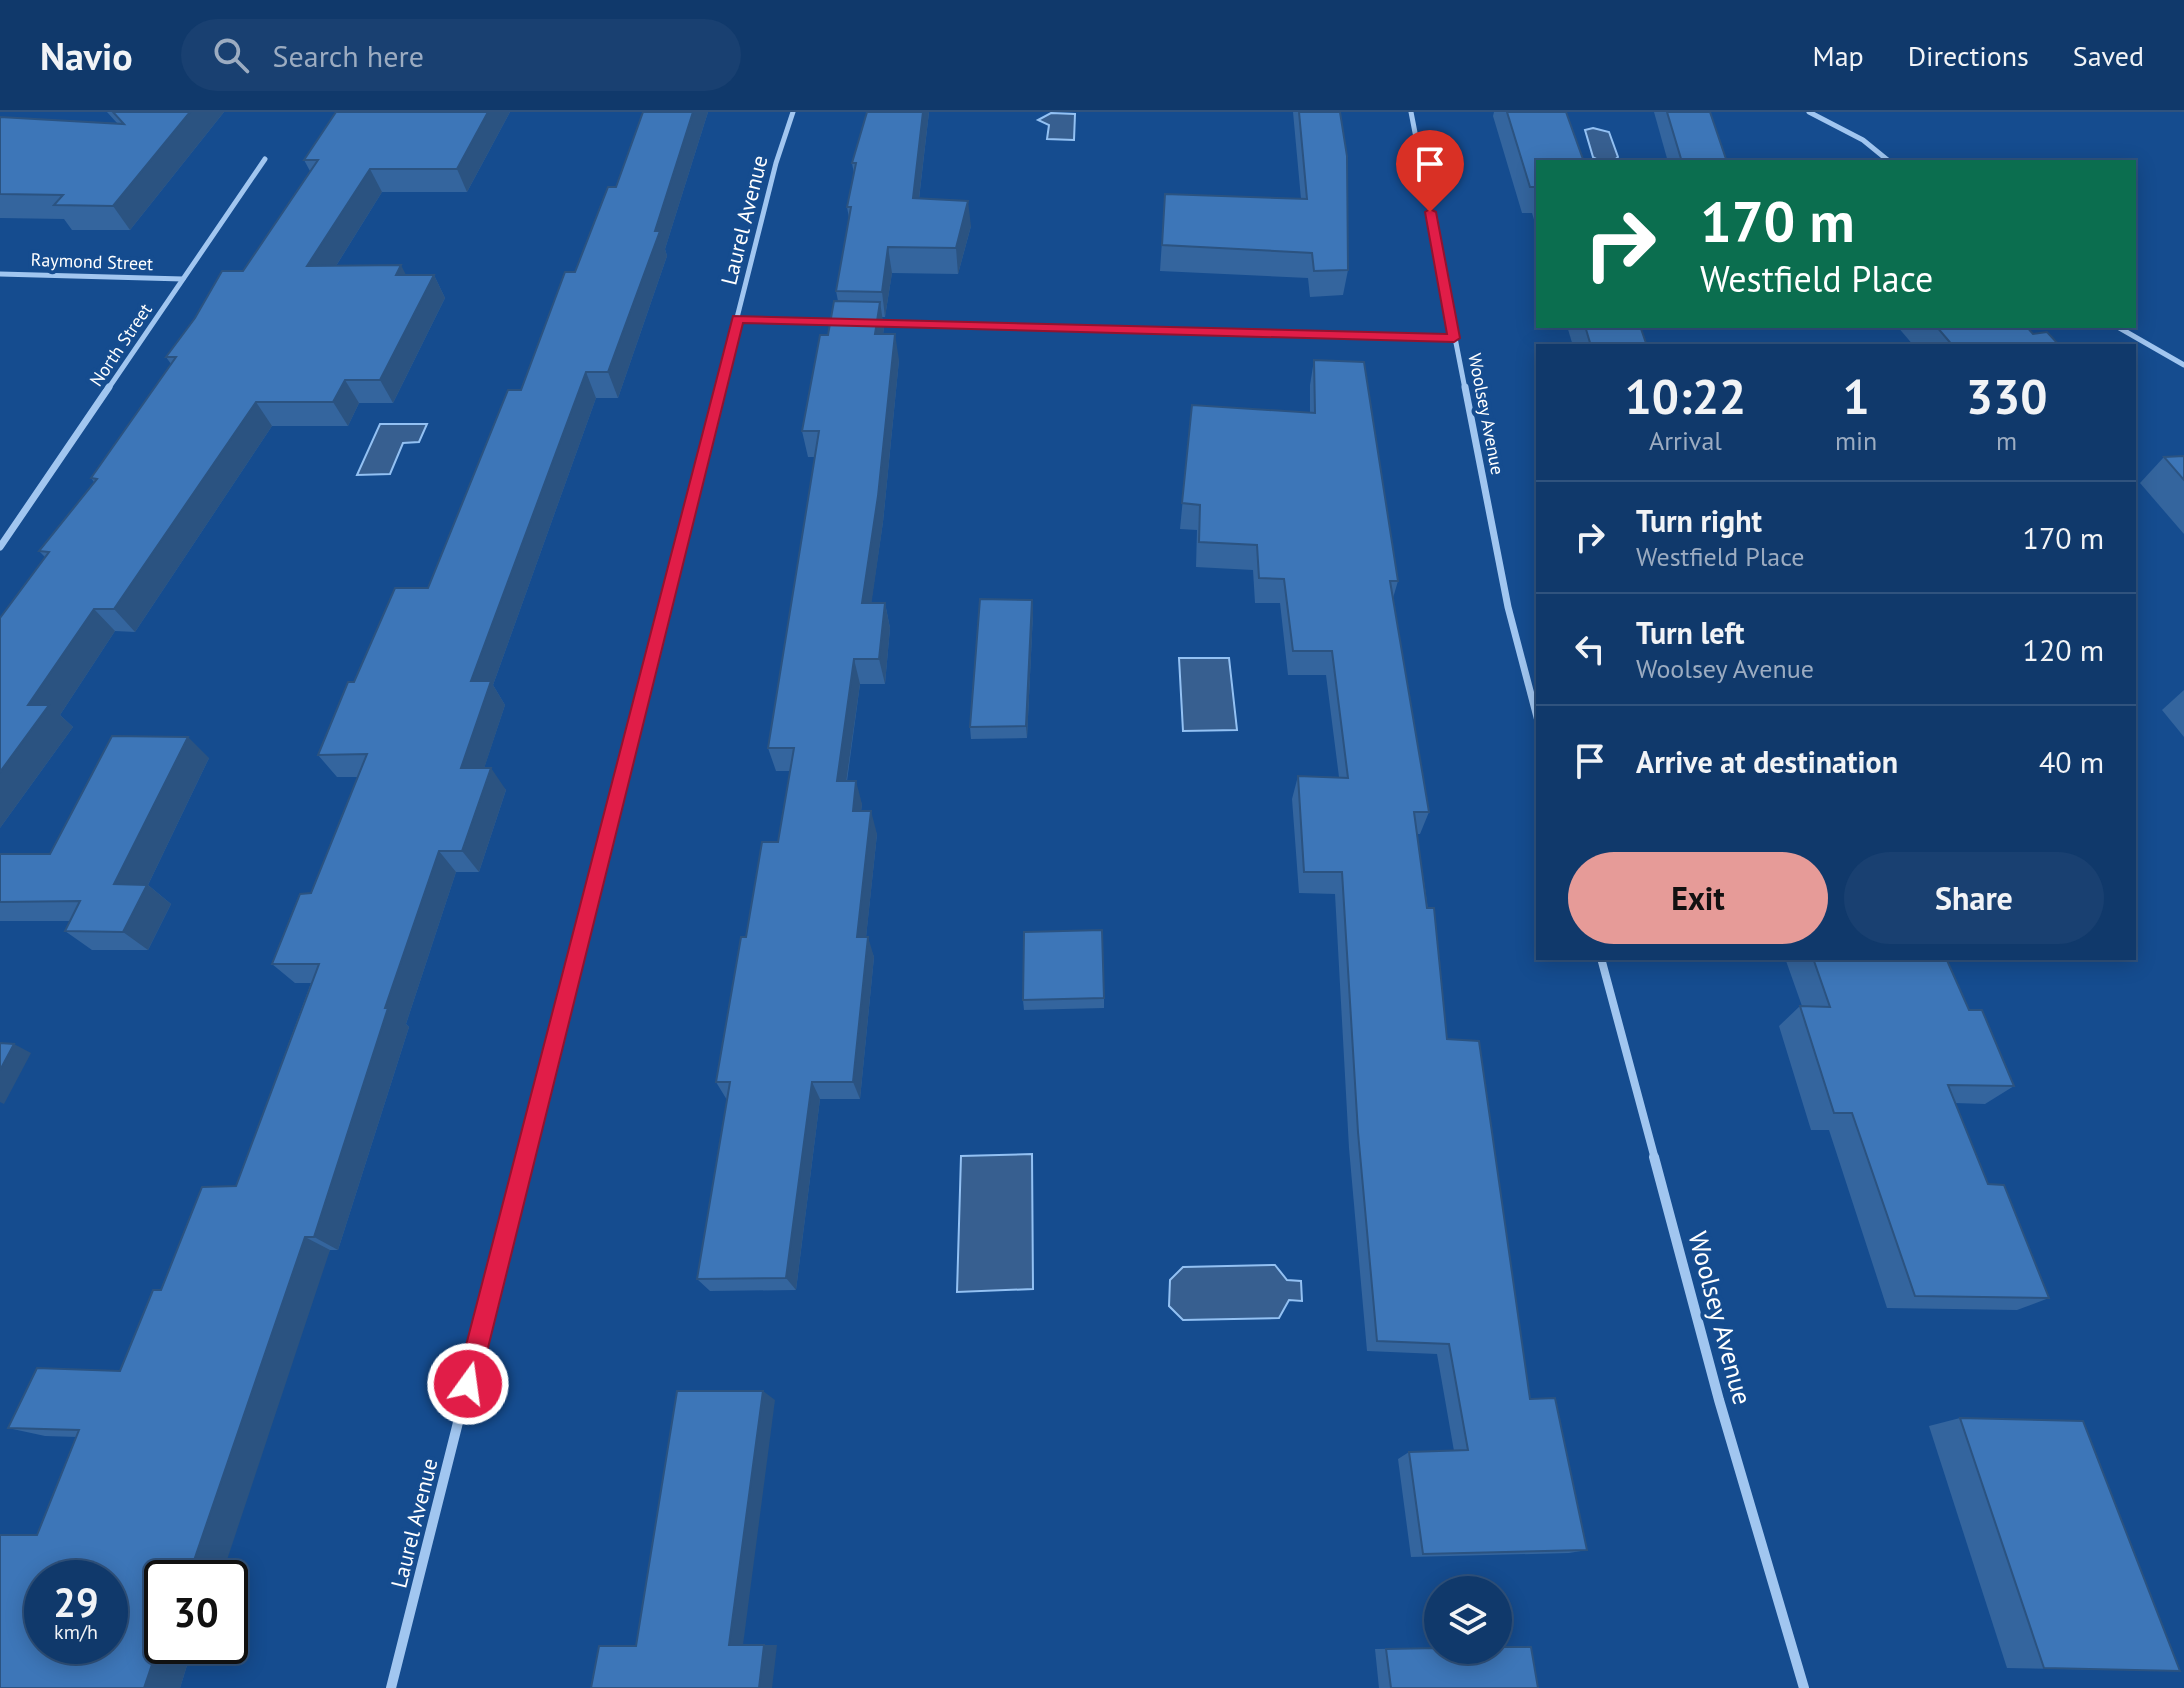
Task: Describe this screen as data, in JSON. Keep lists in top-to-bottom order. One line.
{"streets":{"street":["Laurel Avenue","Raymond Street","North Street","Woolsey Avenue"]},"crossings":[["Raymond Street","North Street"]],"page":{"header":"Navio","search":"Search here","nav":["Map","Directions","Saved"],"turn":["170 m","Westfield Place"],"eta":["10:22","Arrival","1","min","330","m"],"list":[{"name":"Turn right","note":"Westfield Place","value":"170 m"},{"name":"Turn left","note":"Woolsey Avenue","value":"120 m"},{"name":"Arrive at destination","value":"40 m"}],"buttons":["Exit","Share"],"speed":"29 km/h","limit":"30"}}
